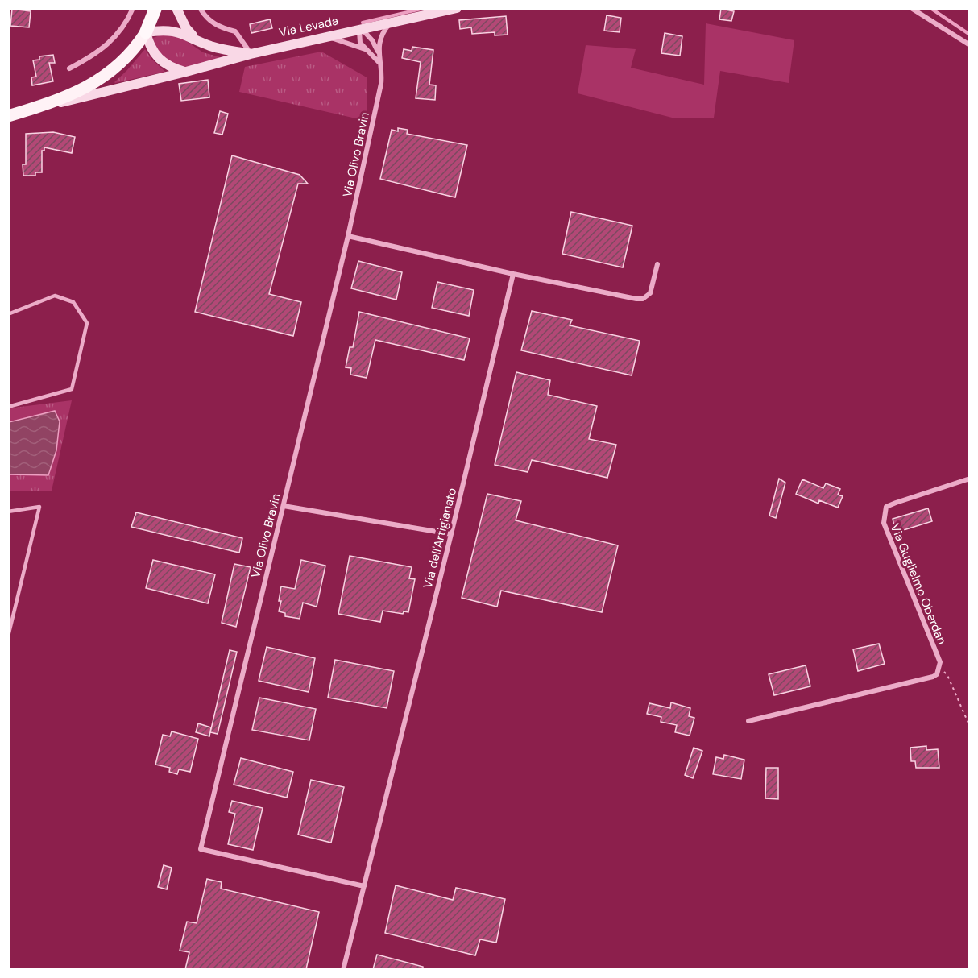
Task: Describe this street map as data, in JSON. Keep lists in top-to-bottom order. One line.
{"streets":{"main road":["Via Levada"],"street":["Via Olivo Bravin","Via dell'Artigianato","Via Guglielmo Oberdan"]},"crossings":[["Via Olivo Bravin","Via dell'Artigianato"]]}
